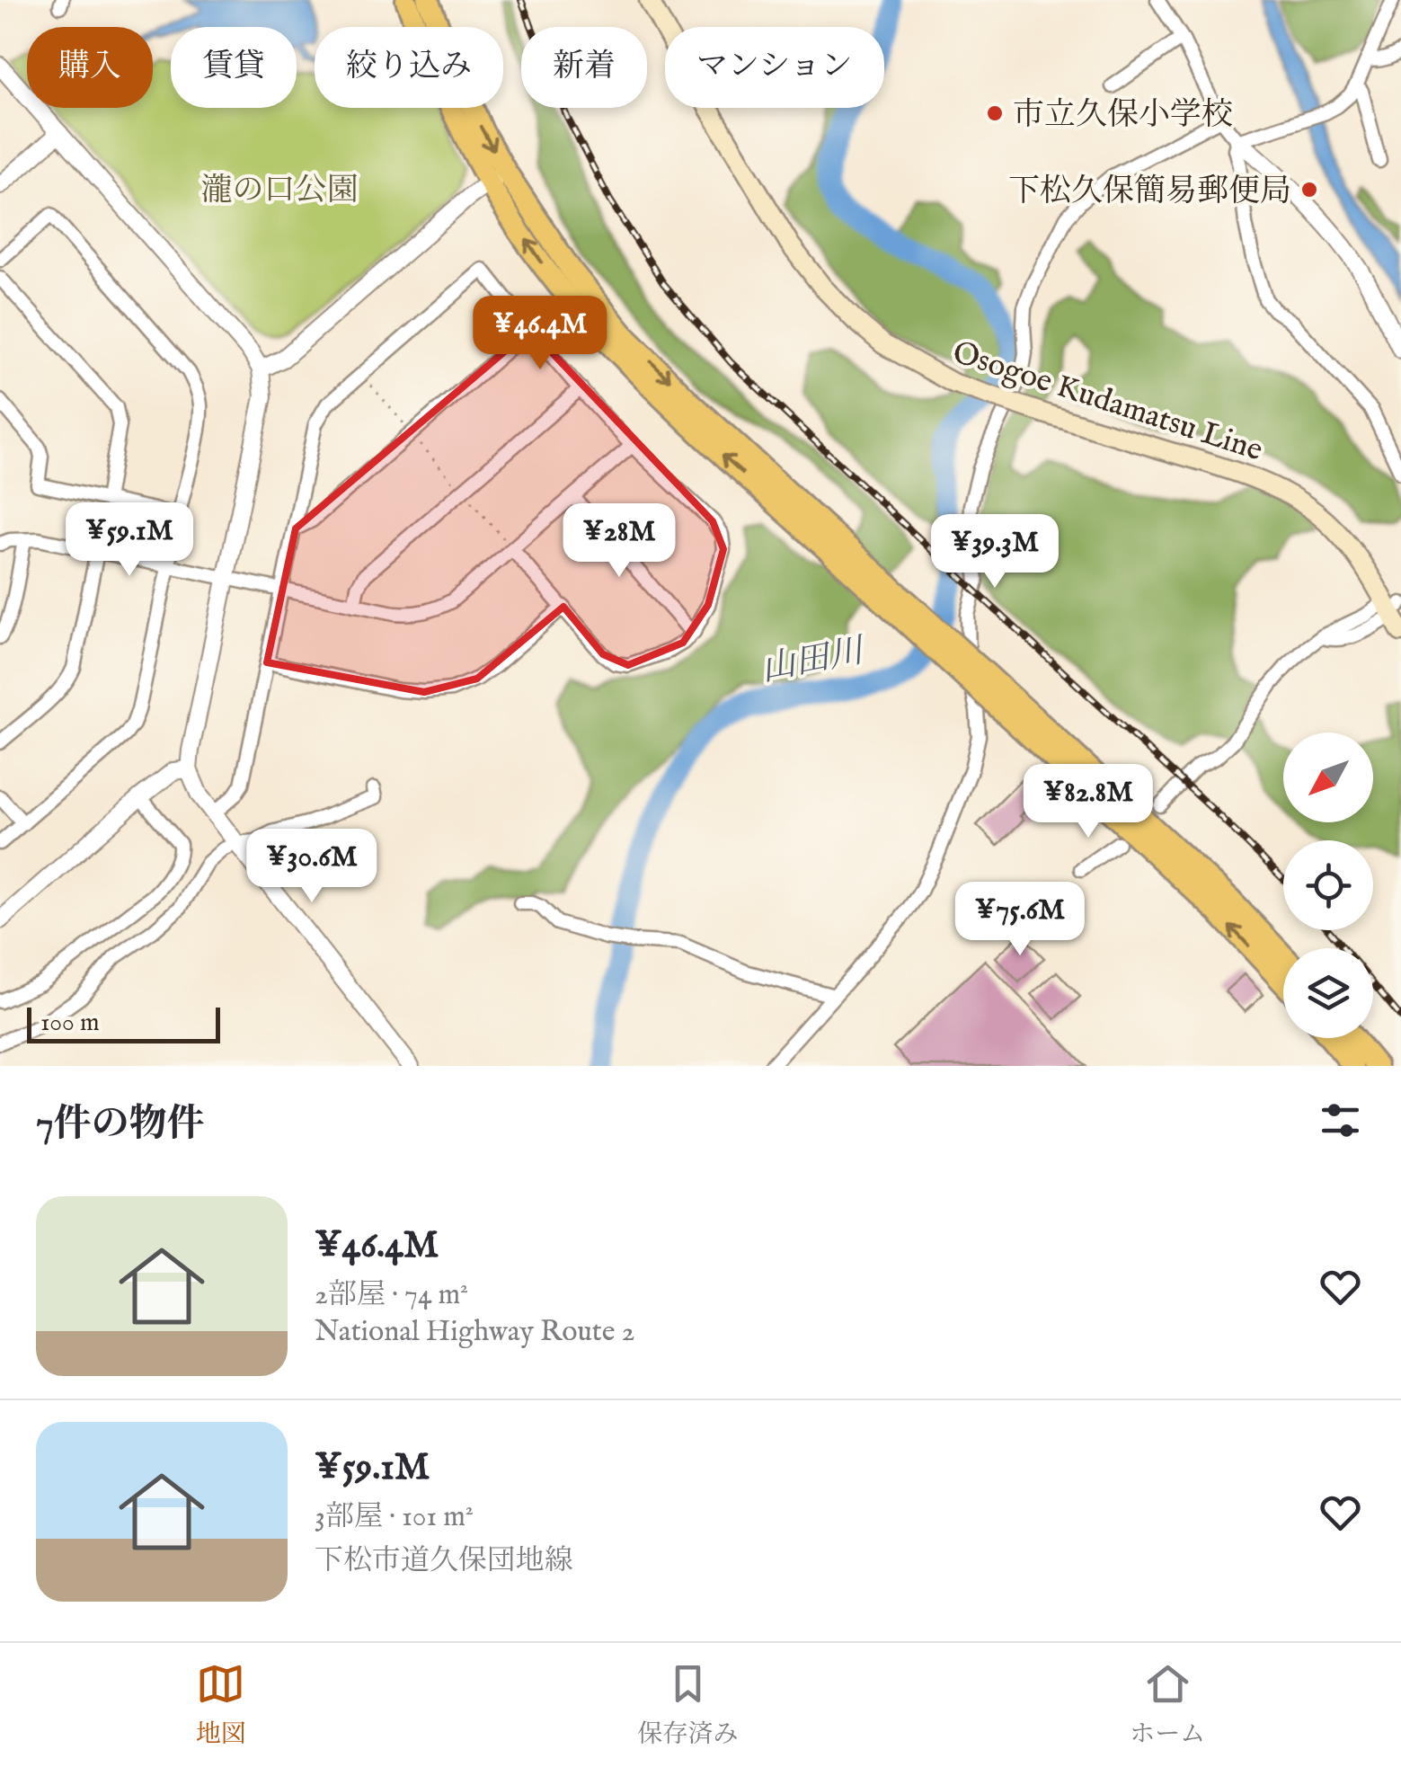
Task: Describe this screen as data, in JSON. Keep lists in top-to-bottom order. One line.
{"streets":{"main road":["Osogoe Kudamatsu Line"]},"water":["山田川"],"parks":["瀧の口公園"],"places":["市立久保小学校","下松久保簡易郵便局"],"scale_bar":"100 m","north":"bottom left","page":{"chip":["購入","賃貸","絞り込み","新着","マンション"],"price":["¥46.4M","¥59.1M","¥28M","¥39.3M","¥82.8M","¥30.6M","¥75.6M"],"scale":"100 m","heading":"7件の物件","list":[{"name":"¥46.4M","note":"2部屋 · 74 m² · National Highway Route 2"},{"name":"¥59.1M","note":"3部屋 · 101 m² · 下松市道久保団地線"}],"tabs":["地図","保存済み","ホーム"]}}
